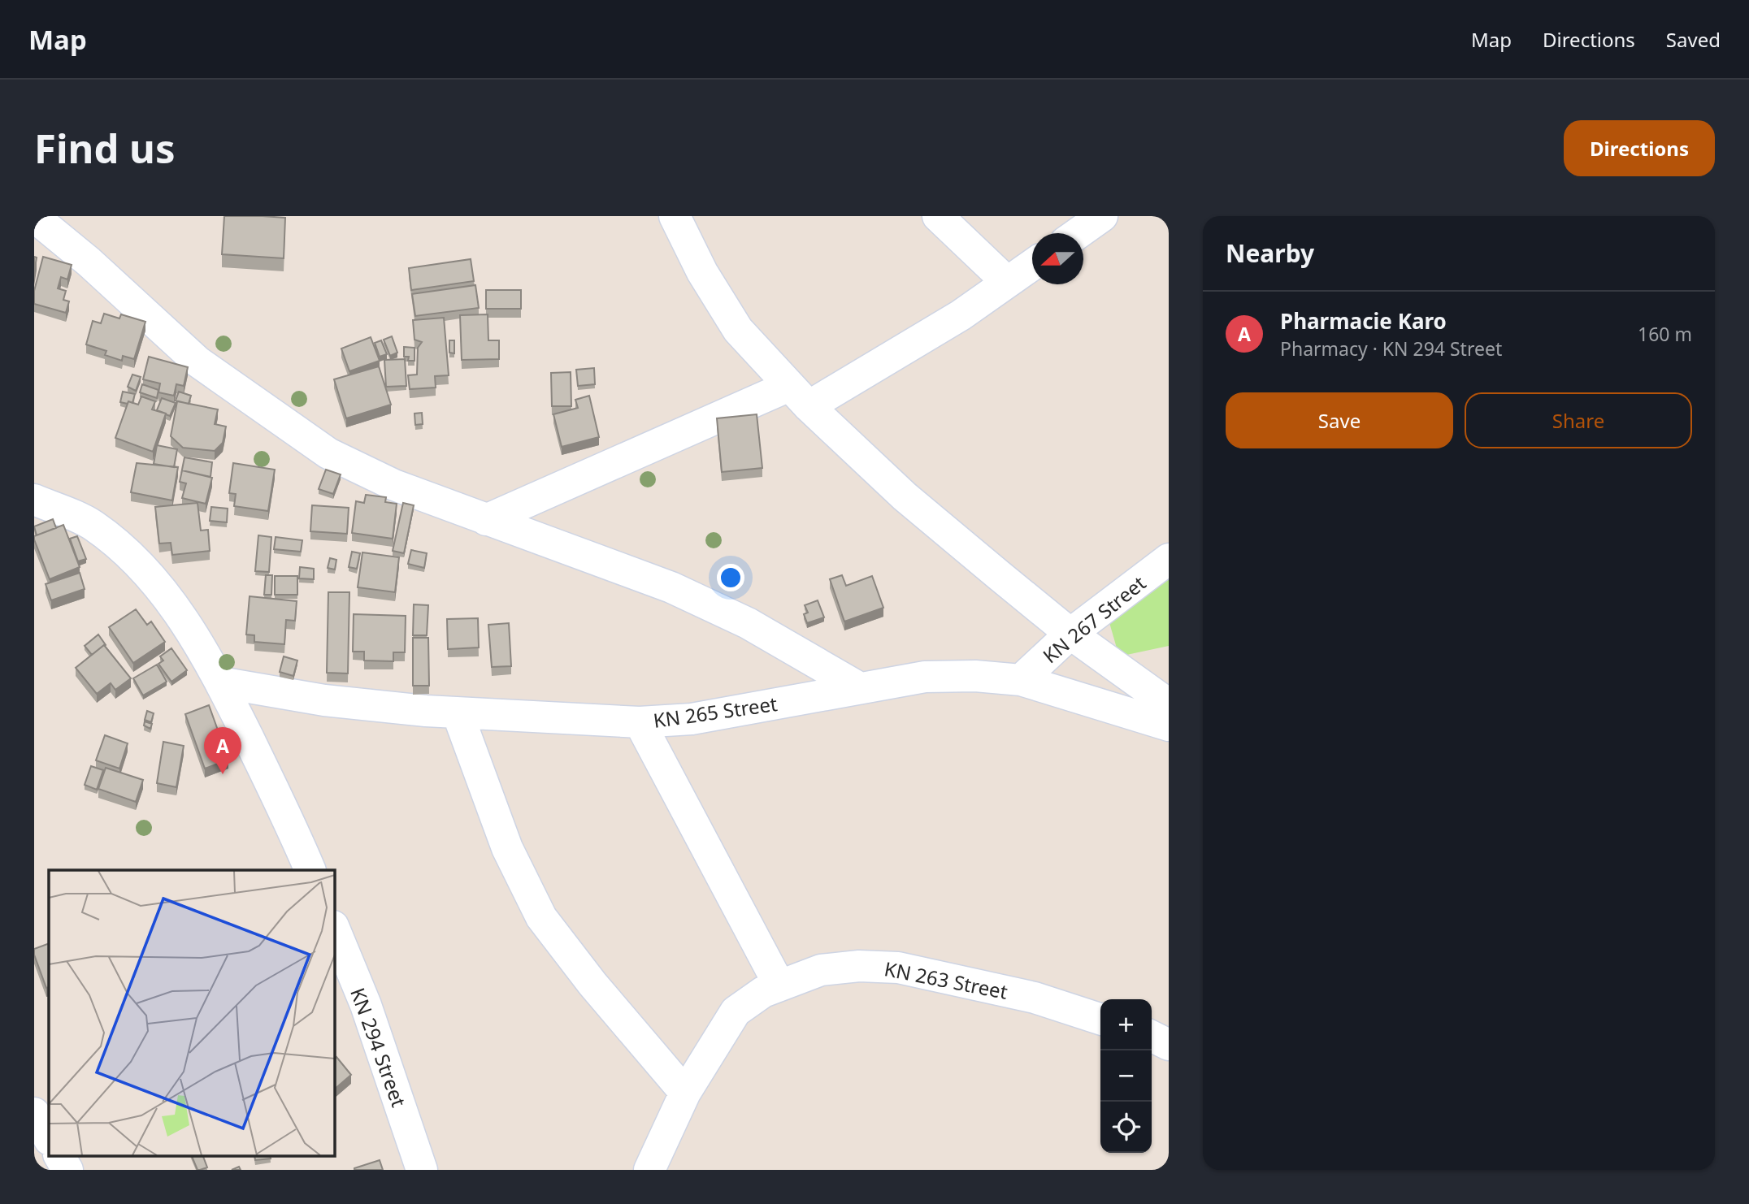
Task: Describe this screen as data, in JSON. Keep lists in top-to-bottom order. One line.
{"streets":{"street":["KN 267 Street","KN 265 Street","KN 263 Street","KN 294 Street"]},"crossings":[["KN 267 Street","KN 265 Street"]],"north":"left","page":{"header":"Map","nav":["Map","Directions","Saved"],"buttons":["Directions",["Save","Share"]],"title":"Find us","heading":"Nearby","list":[{"mark":"A","name":"Pharmacie Karo","note":"Pharmacy · KN 294 Street","value":"160 m"}],"pins":"A","map_buttons":["+","−"]}}
